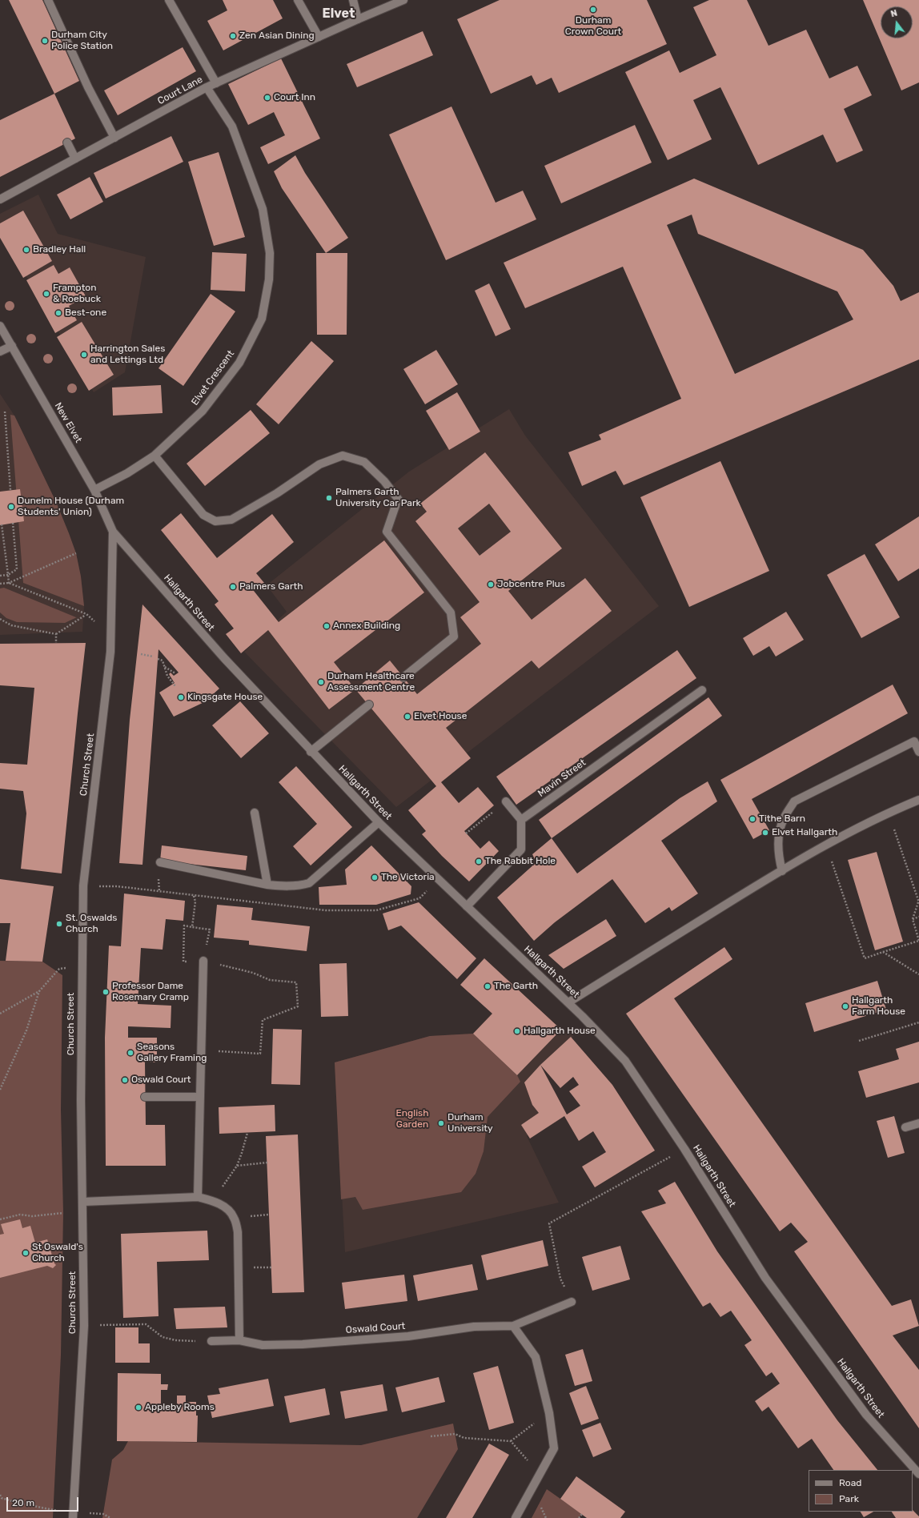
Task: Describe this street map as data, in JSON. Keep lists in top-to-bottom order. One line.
{"streets":{"street":["Court Lane","Elvet Crescent","New Elvet","Hallgarth Street","Church Street","Mavin Street","Oswald Court"]},"crossings":[["Court Lane","Elvet Crescent"],["Elvet Crescent","New Elvet"],["New Elvet","Hallgarth Street"],["New Elvet","Church Street"],["Hallgarth Street","Church Street"]],"districts":["Elvet"],"parks":["English Garden"],"places":["Durham Crown Court","Zen Asian Dining","Durham City Police Station","Court Inn","Bradley Hall","Frampton & Roebuck","Best-one","Harrington Sales and Lettings Ltd","Palmers Garth University Car Park","Dunelm House (Durham Students' Union)","Jobcentre Plus","Palmers Garth","Annex Building","Durham Healthcare Assessment Centre","Kingsgate House","Elvet House","Tithe Barn","Elvet Hallgarth","The Rabbit Hole","The Victoria","St. Oswalds Church","The Garth","Professor Dame Rosemary Cramp","Hallgarth Farm House","Hallgarth House","Seasons Gallery Framing","Oswald Court","Durham University","St Oswald's Church","Appleby Rooms"],"legend":["Road","Park"],"scale_bar":"20 m","north":"top"}
